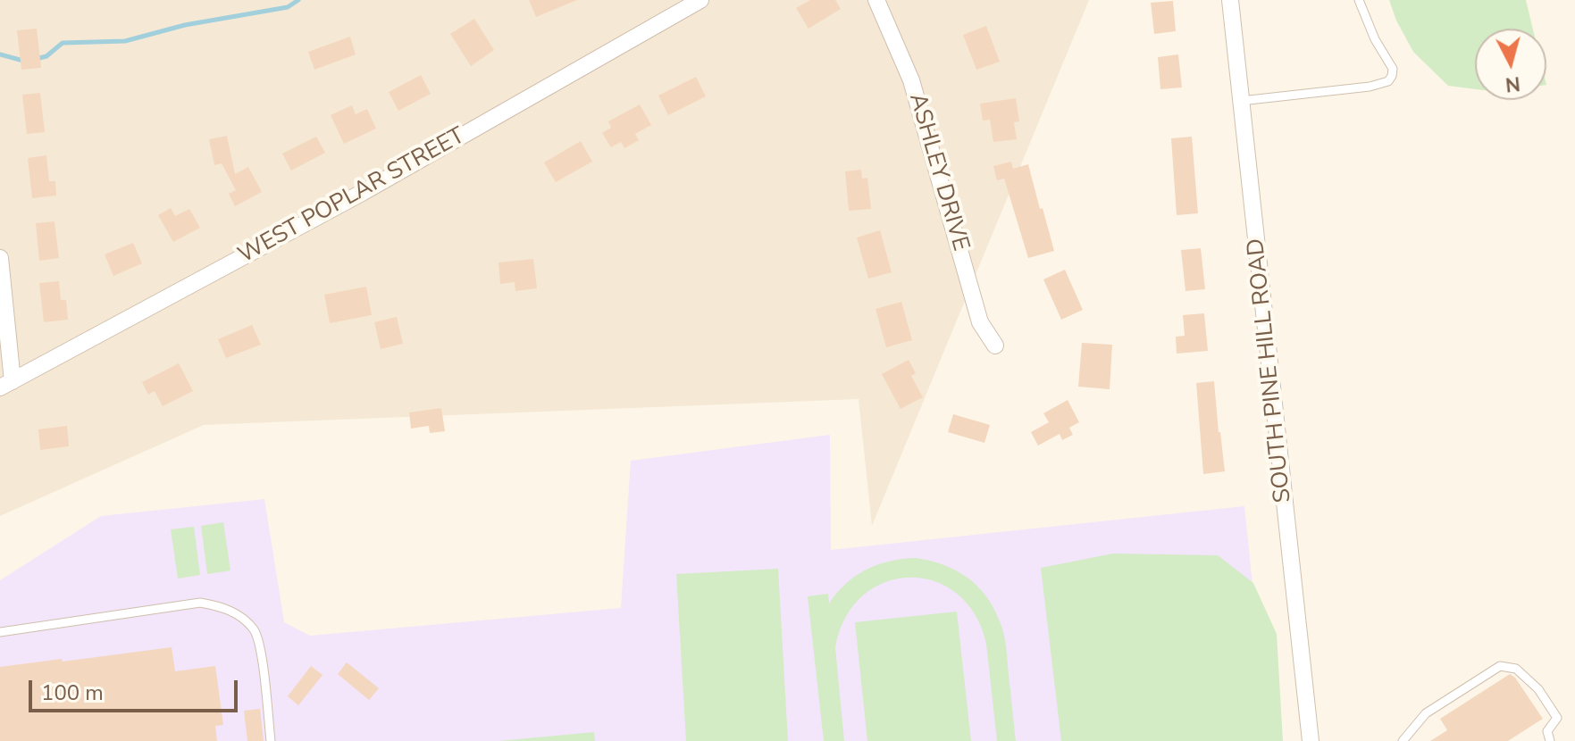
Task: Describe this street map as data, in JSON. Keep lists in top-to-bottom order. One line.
{"streets":{"street":["ASHLEY DRIVE","WEST POPLAR STREET","SOUTH PINE HILL ROAD"]},"scale_bar":"100 m","north":"bottom"}
